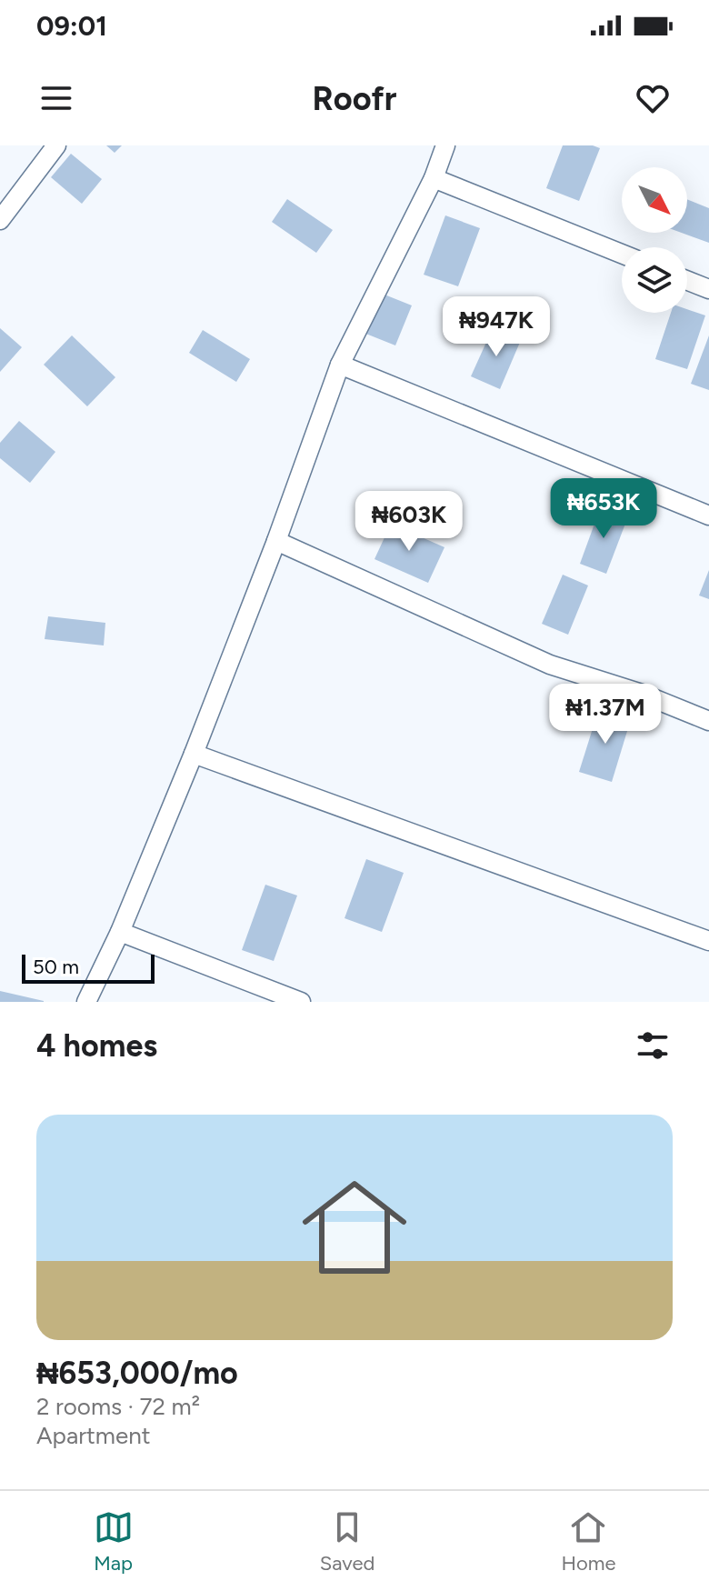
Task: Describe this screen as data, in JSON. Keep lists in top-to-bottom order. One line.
{"scale_bar":"50 m","north":"bottom right","page":{"status":"09:01","header":"Roofr","price":["₦947K","₦653K","₦603K","₦1.37M"],"scale":"50 m","heading":"4 homes","list":[{"name":"₦653,000/mo","note":"2 rooms · 72 m² · Apartment"}],"tabs":["Map","Saved","Home"]}}
